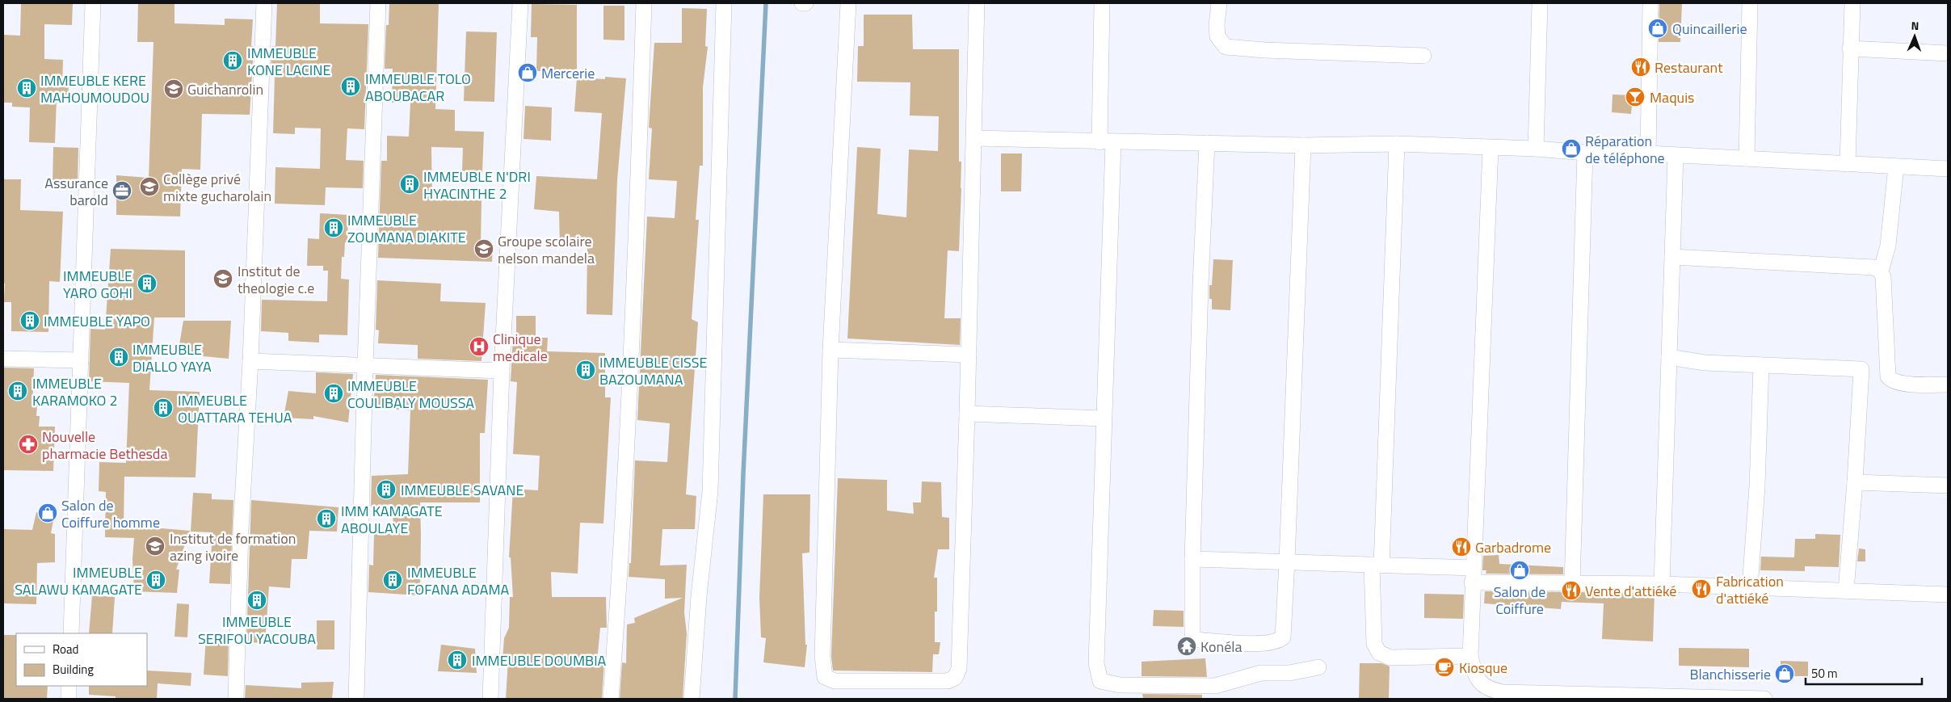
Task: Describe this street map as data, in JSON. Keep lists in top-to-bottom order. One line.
{"places":{"shop":["Quincaillerie","Mercerie","Réparation de téléphone","Salon de Coiffure homme","Salon de Coiffure","Blanchisserie"],"building":["IMMEUBLE KONE LACINE","IMMEUBLE TOLO ABOUBACAR","IMMEUBLE KERE MAHOUMOUDOU","IMMEUBLE N'DRI HYACINTHE 2","IMMEUBLE ZOUMANA DIAKITE","IMMEUBLE YARO GOHI","IMMEUBLE YAPO","IMMEUBLE DIALLO YAYA","IMMEUBLE CISSE BAZOUMANA","IMMEUBLE KARAMOKO 2","IMMEUBLE COULIBALY MOUSSA","IMMEUBLE OUATTARA TEHUA","IMMEUBLE SAVANE","IMM KAMAGATE ABOULAYE","IMMEUBLE SALAWU KAMAGATE","IMMEUBLE FOFANA ADAMA","IMMEUBLE SERIFOU YACOUBA","IMMEUBLE DOUMBIA"],"restaurant":["Restaurant","Garbadrome","Fabrication d'attiéké","Vente d'attiéké"],"school or university":["Guichanrolin","Collège privé mixte gucharolain","Groupe scolaire nelson mandela","Institut de theologie c.e","Institut de formation azing ivoire"],"bar":["Maquis"],"office":["Assurance barold"],"hospital":["Clinique medicale"],"pharmacy":["Nouvelle pharmacie Bethesda"],"temple":["Konéla"],"cafe":["Kiosque"]},"legend":["Road","Building"],"scale_bar":"50 m","north":"top"}
